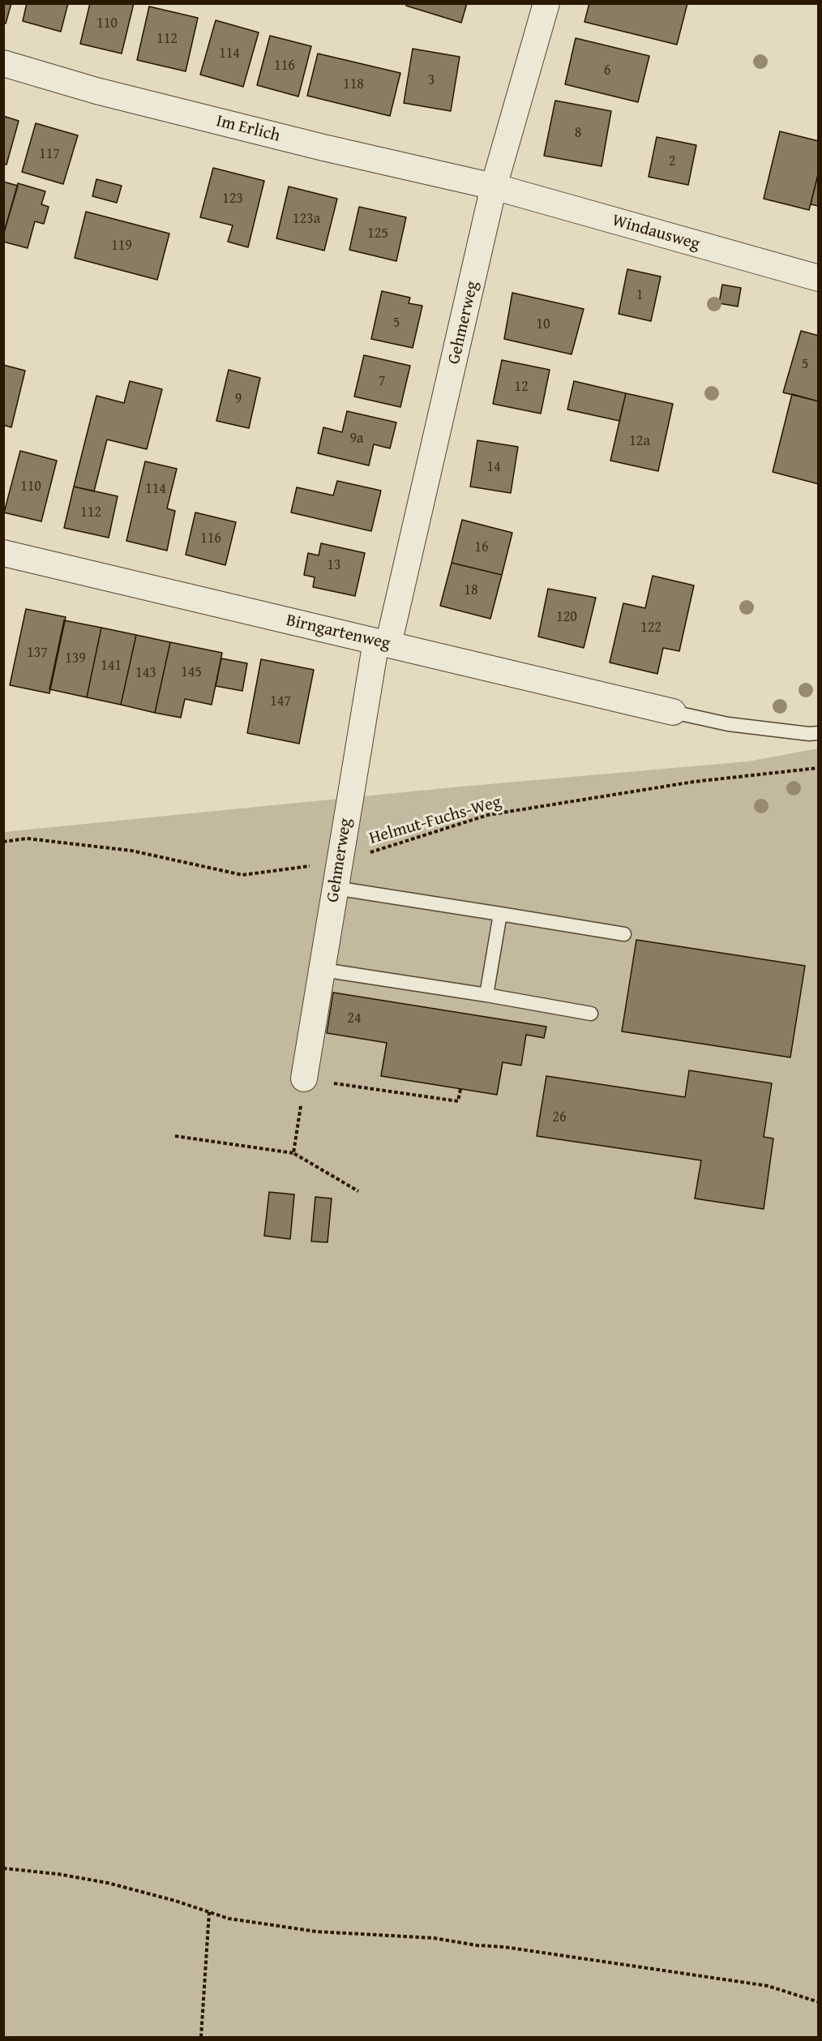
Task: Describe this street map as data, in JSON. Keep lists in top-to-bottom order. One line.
{"streets":{"street":["Im Erlich","Windausweg","Gehmerweg","Birngartenweg"],"path":["Helmut-Fuchs-Weg"]},"crossings":[["Im Erlich","Windausweg"],["Im Erlich","Gehmerweg"],["Windausweg","Gehmerweg"],["Gehmerweg","Birngartenweg"],["Gehmerweg","Helmut-Fuchs-Weg"]],"house_numbers":["110","112","114","116","6","3","118","8","117","2","123","123a","125","119","1","5","10","5","7","12","9","9a","12a","14","110","114","112","116","16","13","18","120","122","137","139","141","145","143","147","24","26"]}
